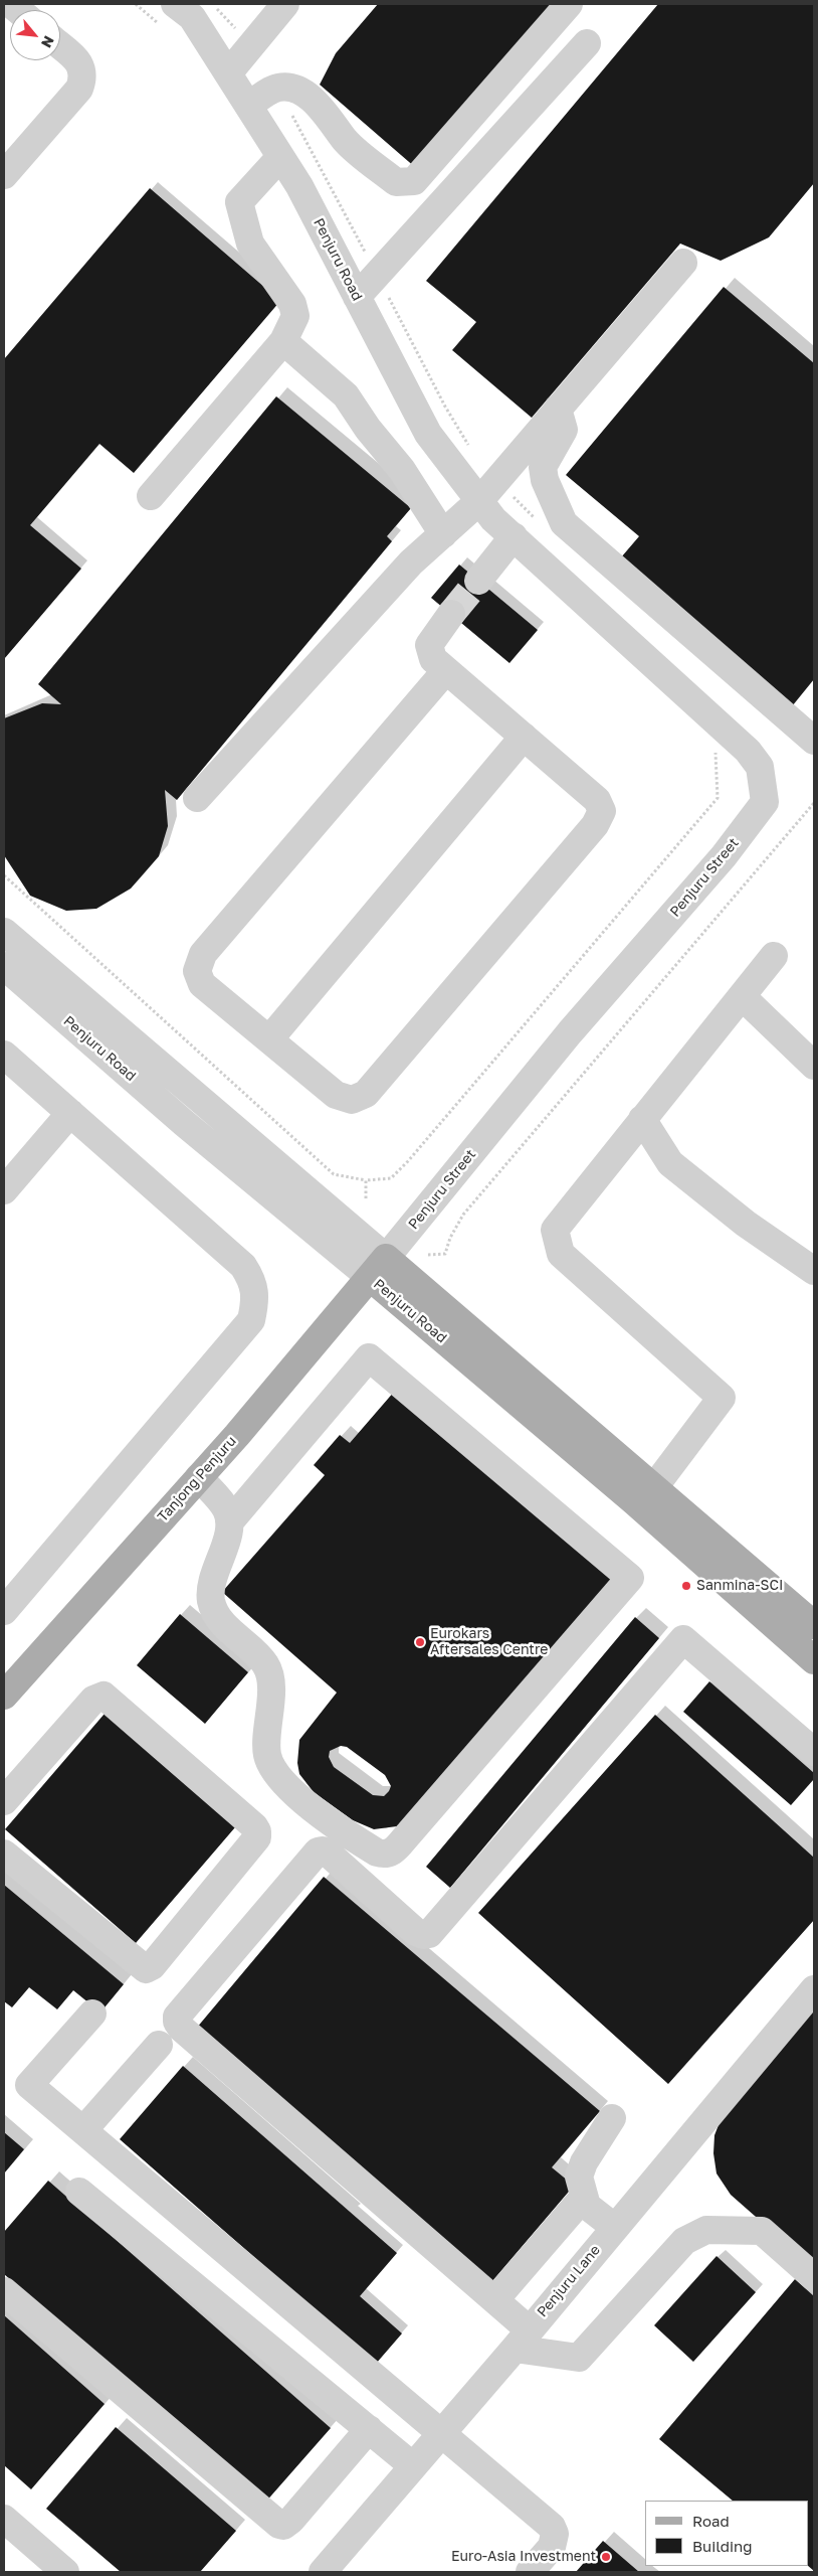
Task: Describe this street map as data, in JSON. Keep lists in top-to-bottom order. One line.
{"streets":{"main road":["Penjuru Road","Tanjong Penjuru"],"street":["Penjuru Street","Penjuru Lane"]},"crossings":[["Penjuru Road","Penjuru Street"],["Penjuru Road","Tanjong Penjuru"],["Penjuru Street","Tanjong Penjuru"]],"places":["Sanmina-SCI","Eurokars Aftersales Centre","Euro-Asia Investment"],"legend":["Road","Building"],"north":"bottom right"}
